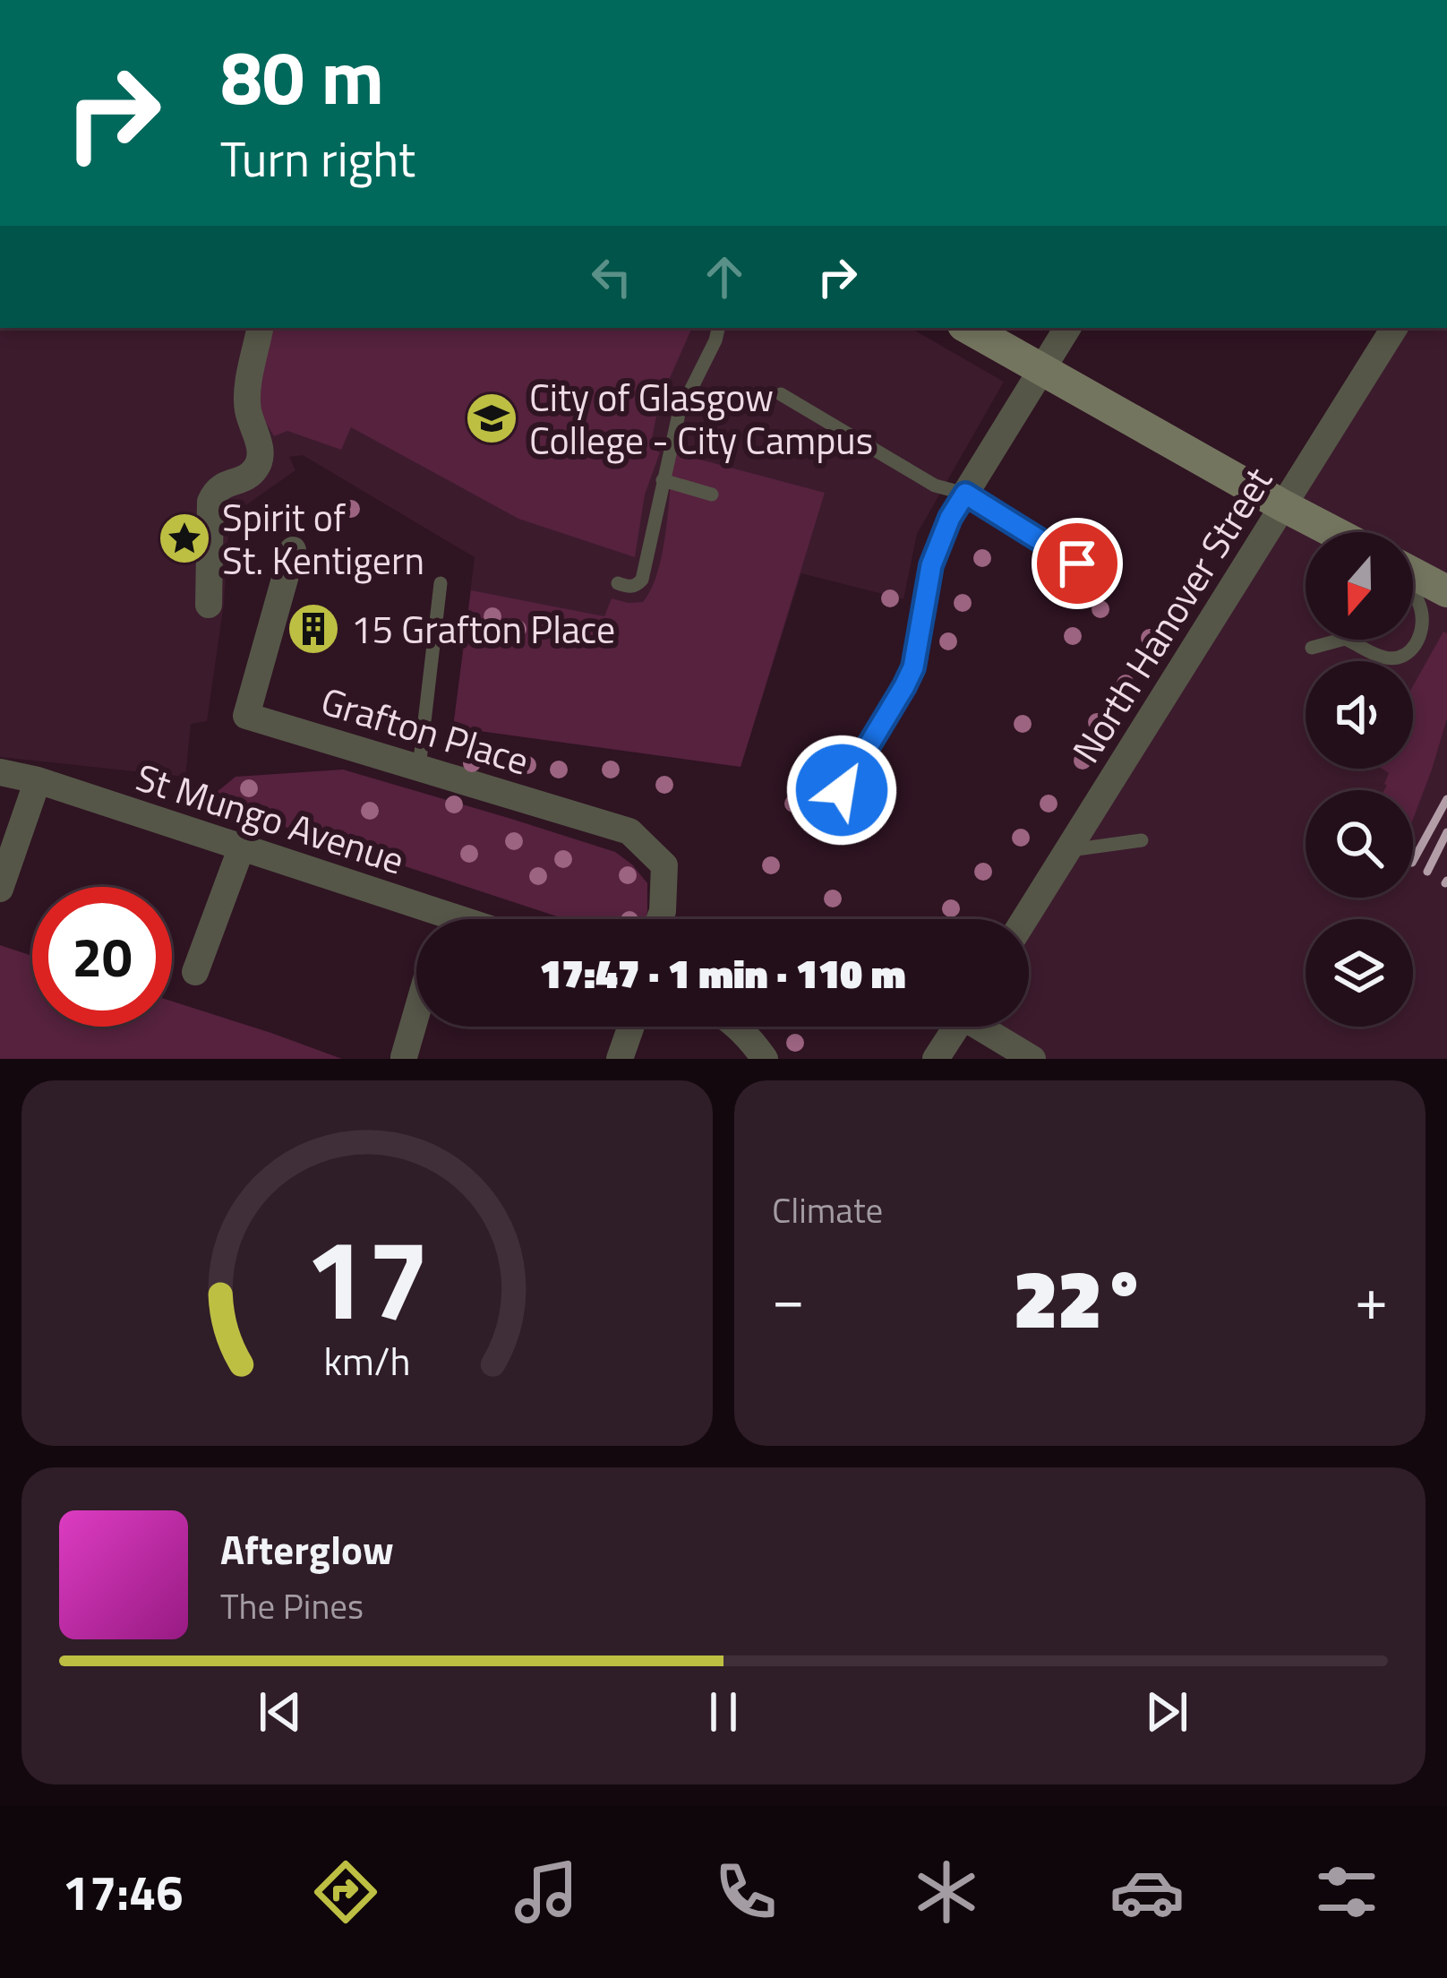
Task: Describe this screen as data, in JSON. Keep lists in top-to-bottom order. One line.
{"streets":{"street":["North Hanover Street","Grafton Place","St Mungo Avenue"]},"places":{"school or university":["City of Glasgow College - City Campus"],"place":["Spirit of St. Kentigern"],"building":["15 Grafton Place"]},"north":"bottom","page":{"turn":["80 m","Turn right"],"limit":"20","trip":"17:47 · 1 min · 110 m","tile":"Climate","heat":["−","22°","+"],"song":["Afterglow","The Pines"],"tabs":"17:46","gauge":["17","km/h"]}}
